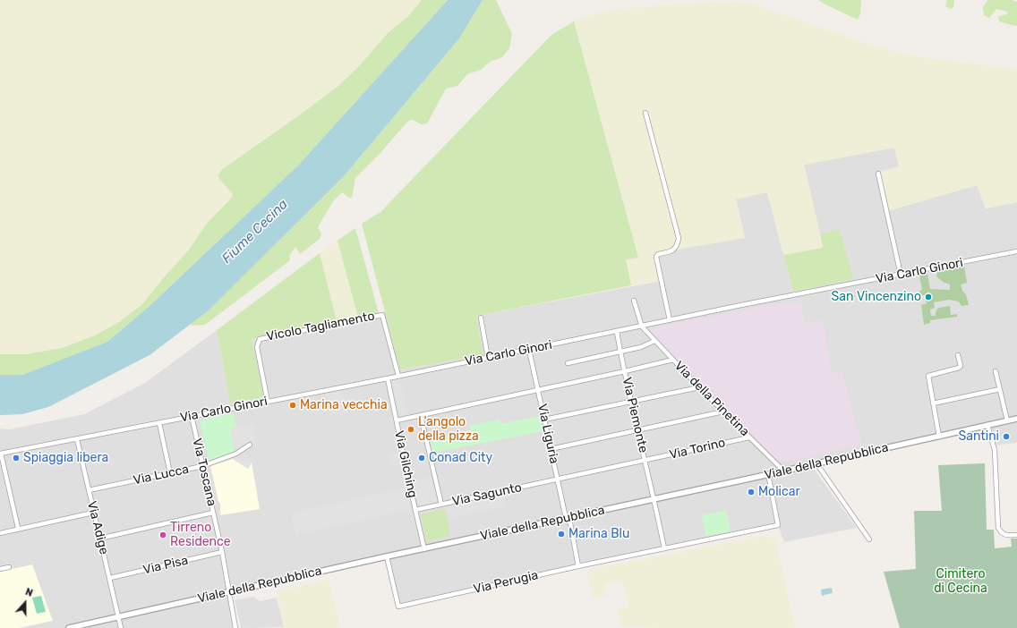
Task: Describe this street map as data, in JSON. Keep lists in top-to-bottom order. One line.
{"streets":{"street":["Via Carlo Ginori","Vicolo Tagliamento","Via della Pinetina","Via Piemonte","Via Liguria","Via Torino","Viale della Repubblica","Via Gilching","Via Toscana","Via Lucca","Via Sagunto","Via Adige","Via Pisa","Via Perugia"]},"crossings":[["Via Carlo Ginori","Vicolo Tagliamento"],["Via Carlo Ginori","Via della Pinetina"],["Via Carlo Ginori","Via Piemonte"],["Via Carlo Ginori","Via Liguria"],["Via Carlo Ginori","Via Gilching"],["Via Carlo Ginori","Via Toscana"],["Via Carlo Ginori","Via Adige"],["Via della Pinetina","Via Torino"],["Via della Pinetina","Viale della Repubblica"],["Via Piemonte","Via Torino"],["Via Piemonte","Viale della Repubblica"],["Via Piemonte","Via Perugia"],["Via Liguria","Via Torino"],["Via Liguria","Viale della Repubblica"],["Via Liguria","Via Sagunto"],["Via Liguria","Via Perugia"],["Via Torino","Via Sagunto"],["Viale della Repubblica","Via Gilching"],["Viale della Repubblica","Via Toscana"],["Viale della Repubblica","Via Adige"],["Viale della Repubblica","Via Perugia"],["Via Gilching","Via Sagunto"],["Via Toscana","Via Lucca"],["Via Toscana","Via Pisa"],["Via Lucca","Via Adige"],["Via Adige","Via Pisa"]],"water":["Fiume Cecina"],"parks":["Cimitero di Cecina"],"places":["San Vincenzino","Marina vecchia","L'angolo della pizza","Santini","Spiaggia libera","Conad City","Molicar","Marina Blu","Tirreno Residence"],"north":"top"}
